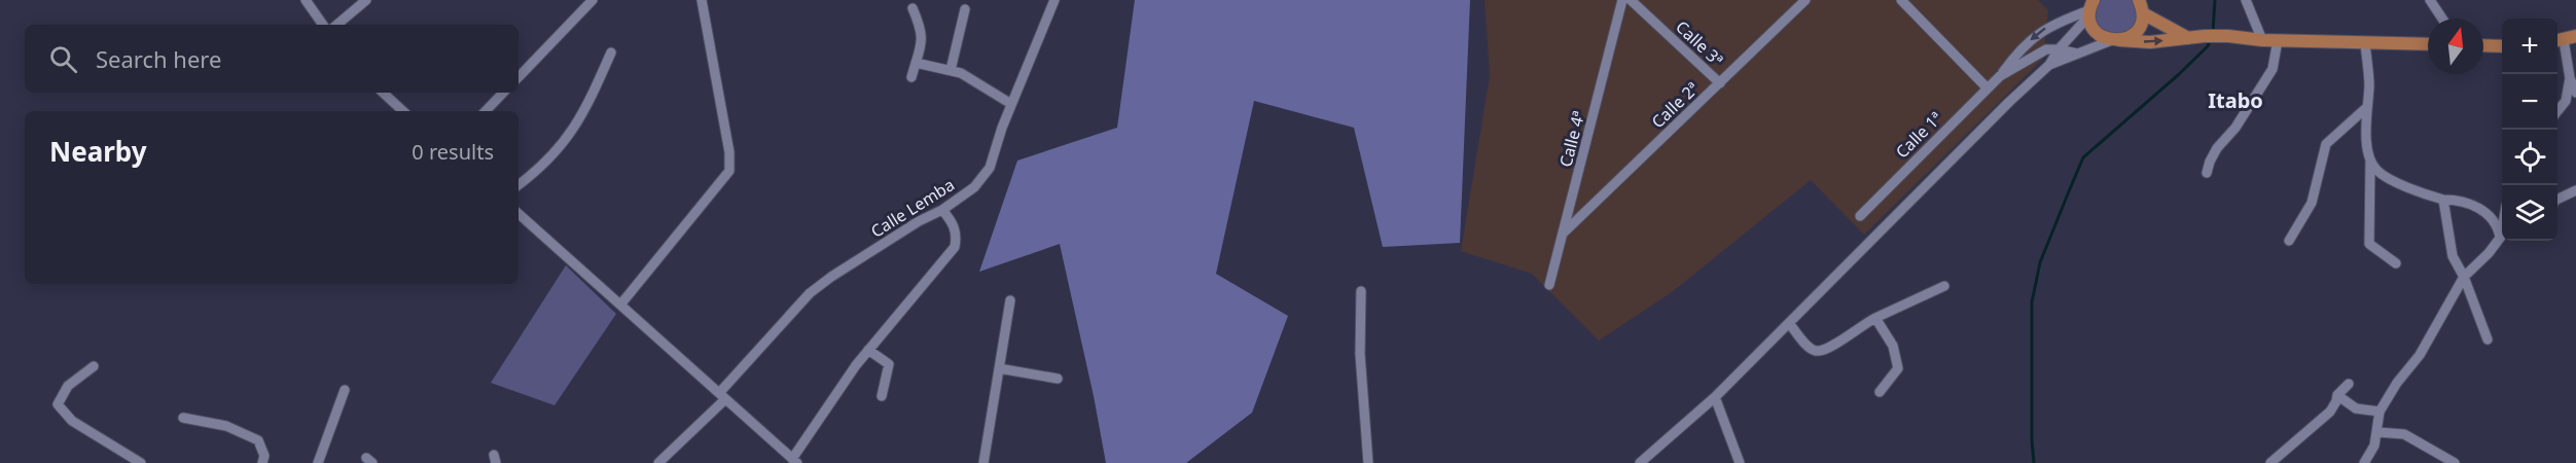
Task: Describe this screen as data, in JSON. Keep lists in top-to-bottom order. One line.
{"streets":{"street":["Calle 3ª","Calle 2ª","Calle 1ª","Calle 4ª","Calle Lemba"]},"crossings":[["Calle 3ª","Calle 2ª"],["Calle 2ª","Calle 4ª"]],"districts":["Itabo"],"north":"top","page":{"map_buttons":["+","−"],"search":"Search here","heading":["Nearby","0 results"]}}
